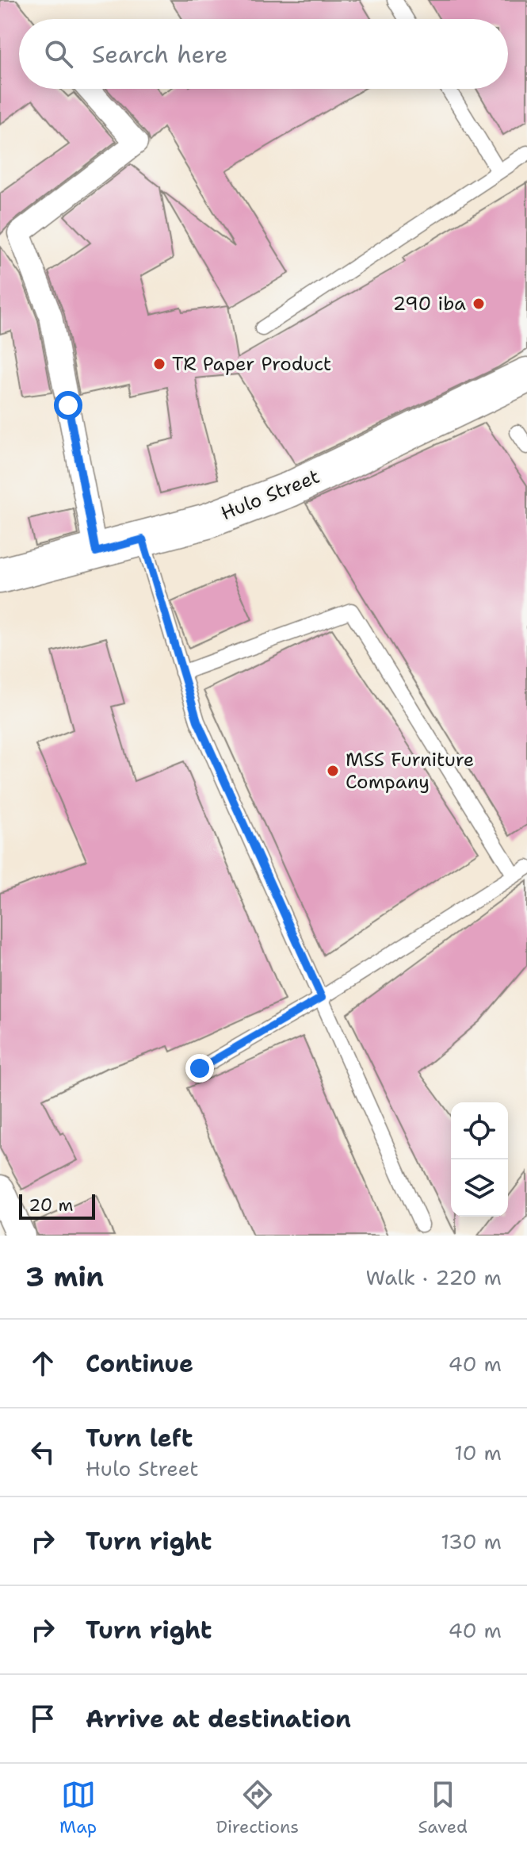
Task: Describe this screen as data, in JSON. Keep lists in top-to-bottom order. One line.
{"streets":{"street":["Hulo Street"]},"places":["290 iba","TR Paper Product","MSS Furniture Company"],"scale_bar":"20 m","page":{"search":"Search here","scale":"20 m","heading":["3 min","Walk · 220 m"],"list":[["Continue","40 m"],["Turn left","Hulo Street","10 m"],["Turn right","130 m"],["Turn right","40 m"],"Arrive at destination"],"nav":["Map","Directions","Saved"]}}
